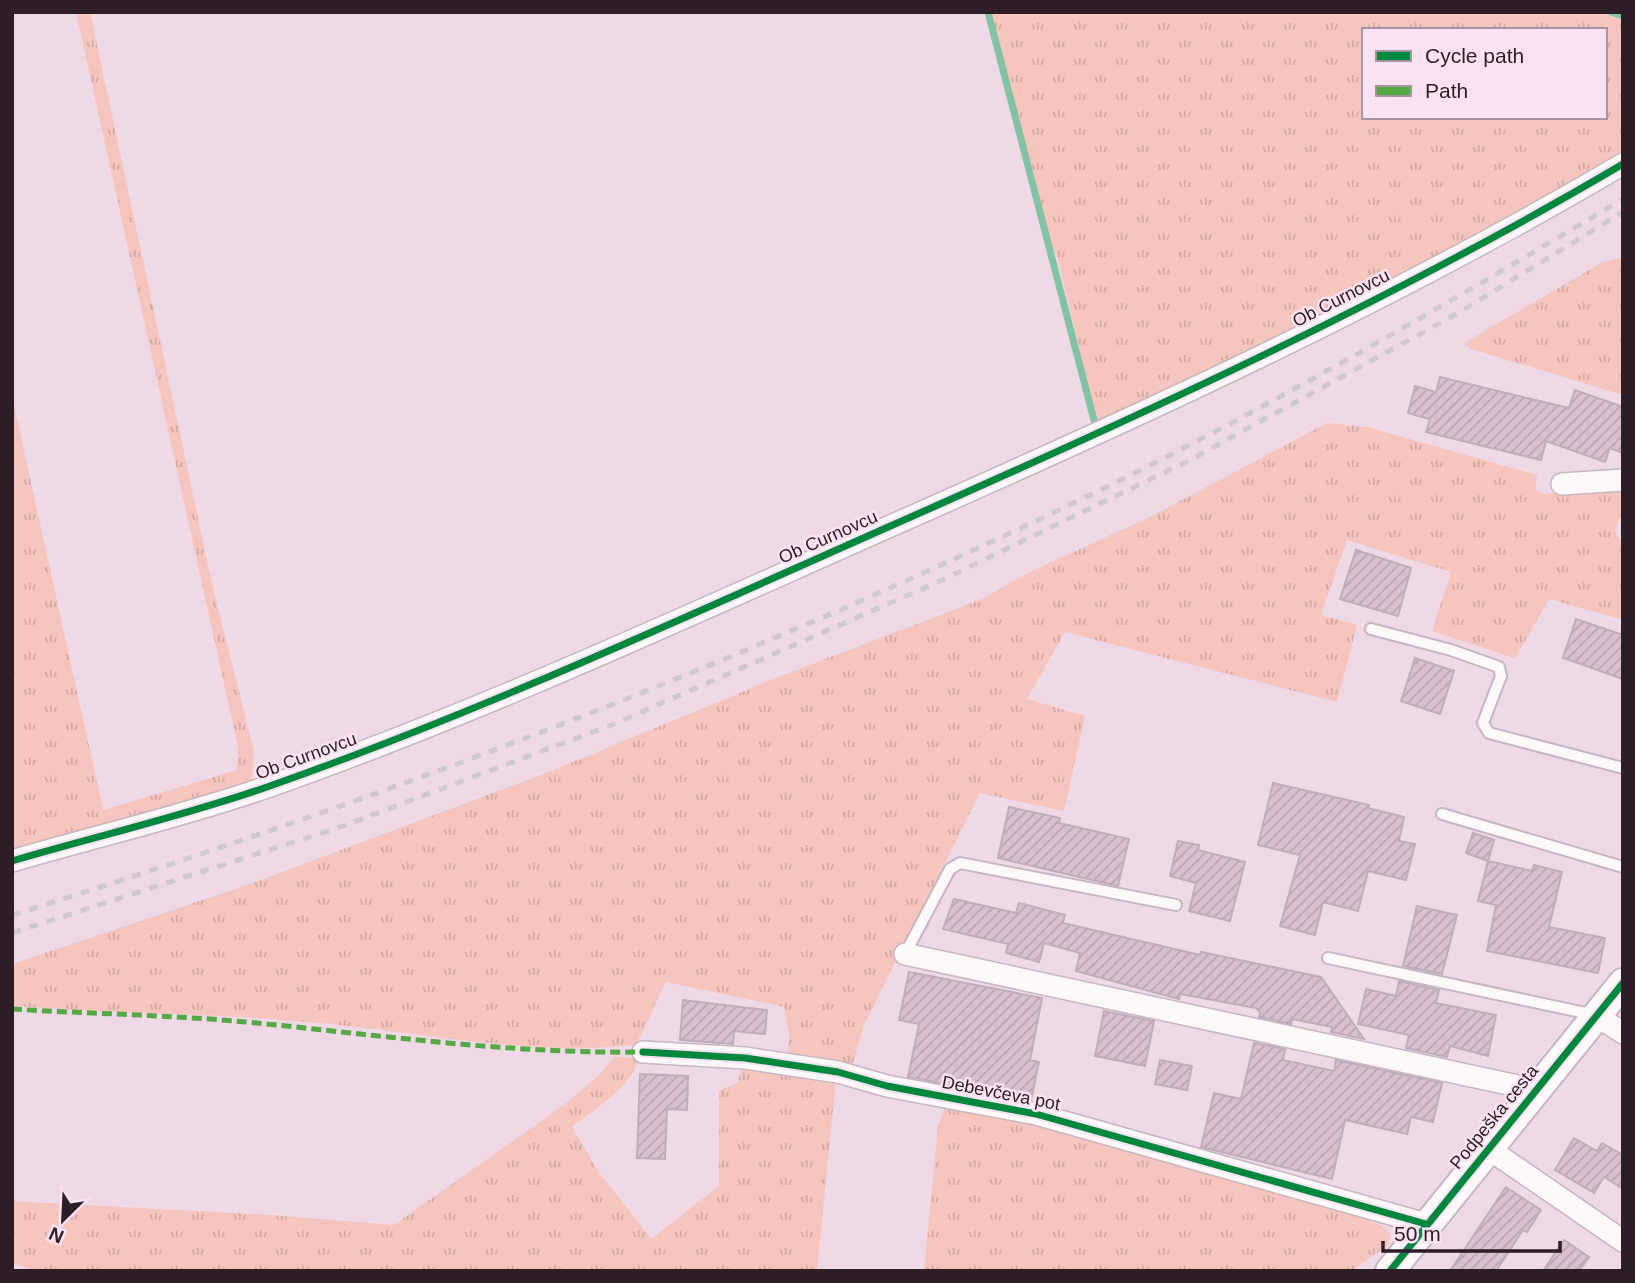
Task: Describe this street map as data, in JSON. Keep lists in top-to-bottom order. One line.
{"streets":{"main road":["Podpeška cesta"],"street":["Ob Curnovcu","Debevčeva pot"]},"crossings":[["Debevčeva pot","Podpeška cesta"]],"legend":["Cycle path","Path"],"scale_bar":"50 m","north":"bottom left"}
